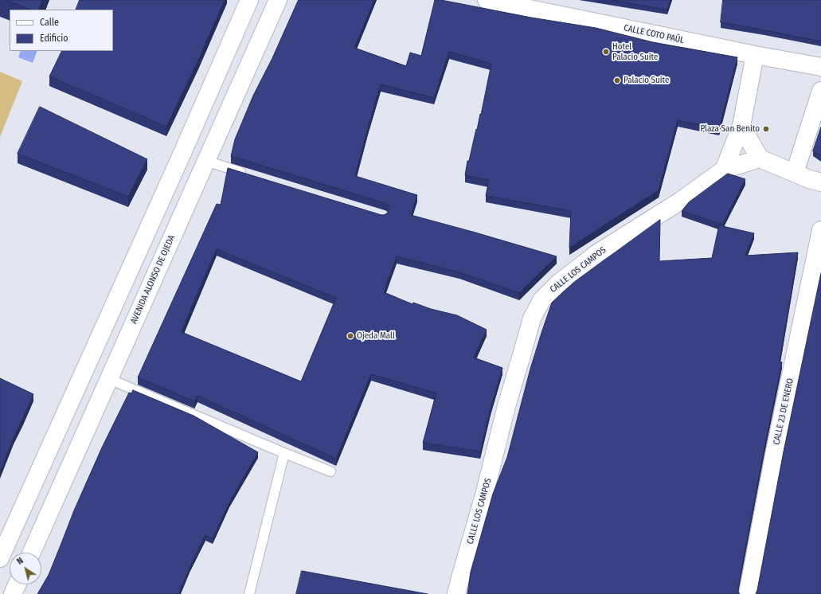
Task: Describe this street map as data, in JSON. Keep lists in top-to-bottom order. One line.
{"streets":{"street":["CALLE COTO PAÚL","CALLE LOS CAMPOS","AVENIDA ALONSO DE OJEDA","CALLE 23 DE ENERO"]},"places":["Hotel Palacio Suite","Palacio Suite","Plaza San Benito","Ojeda Mall"],"legend":["Calle","Edificio"],"north":"top left"}
